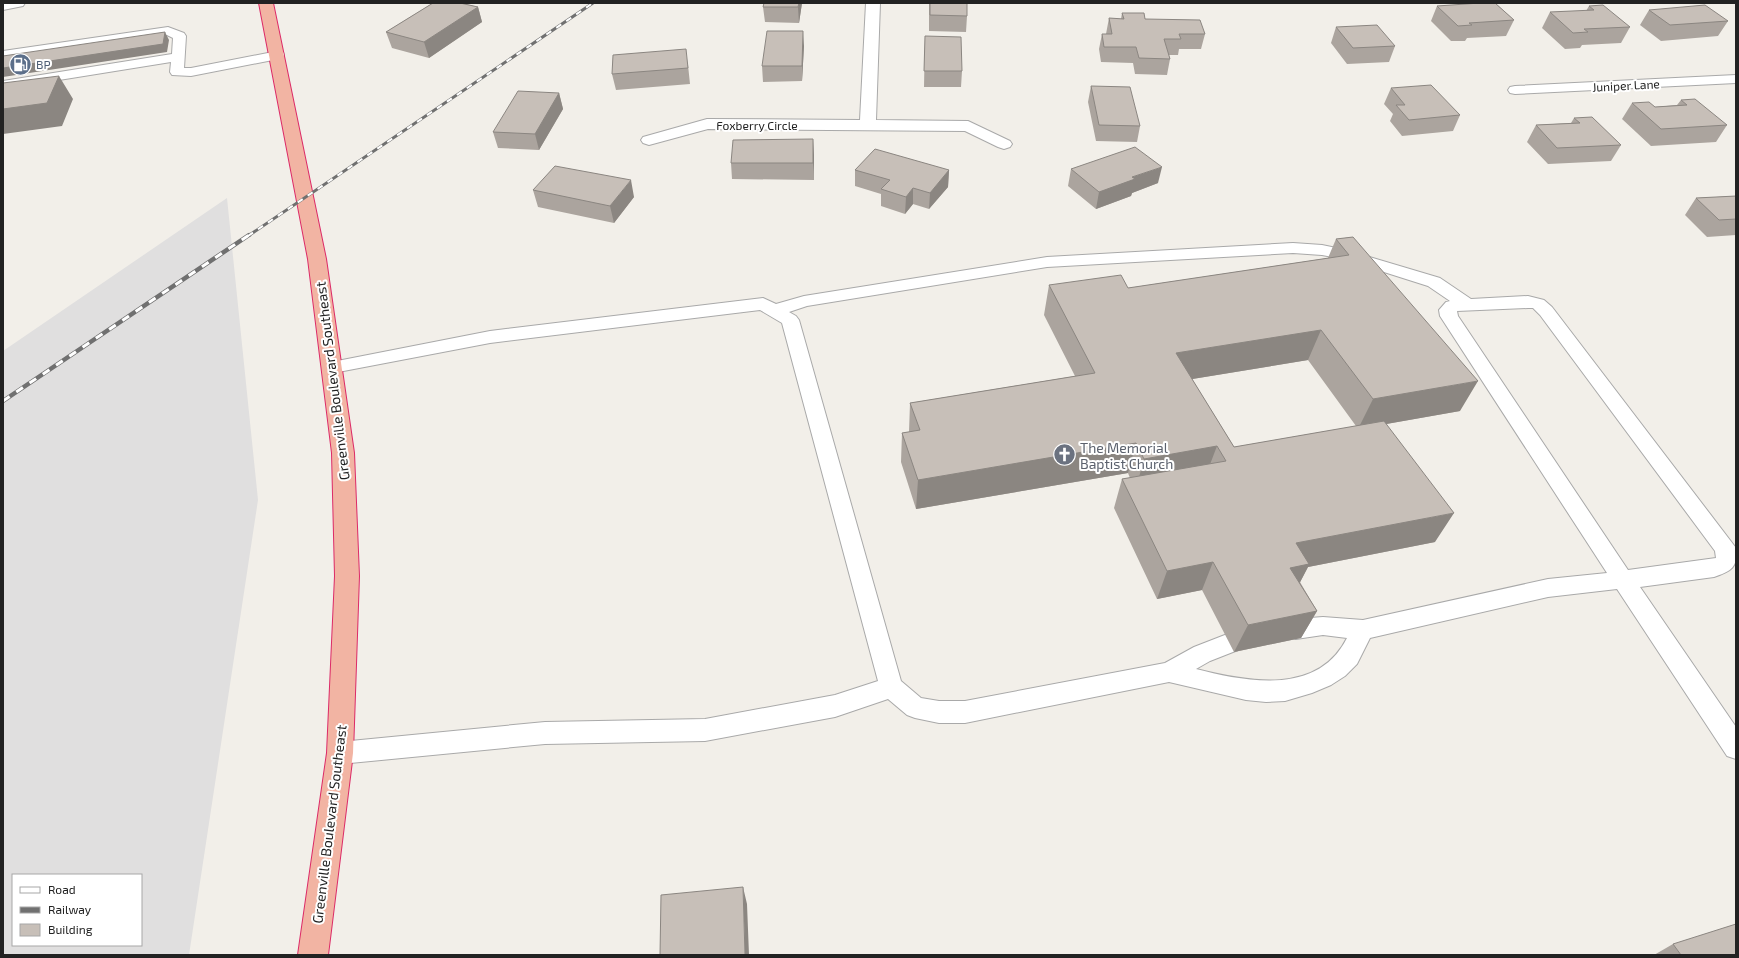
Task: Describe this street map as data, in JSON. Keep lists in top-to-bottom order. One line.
{"streets":{"highway":["Greenville Boulevard Southeast"],"street":["Juniper Lane","Foxberry Circle"]},"places":{"fuel station":["BP"],"church":["The Memorial Baptist Church"]},"legend":["Road","Railway","Building"]}
